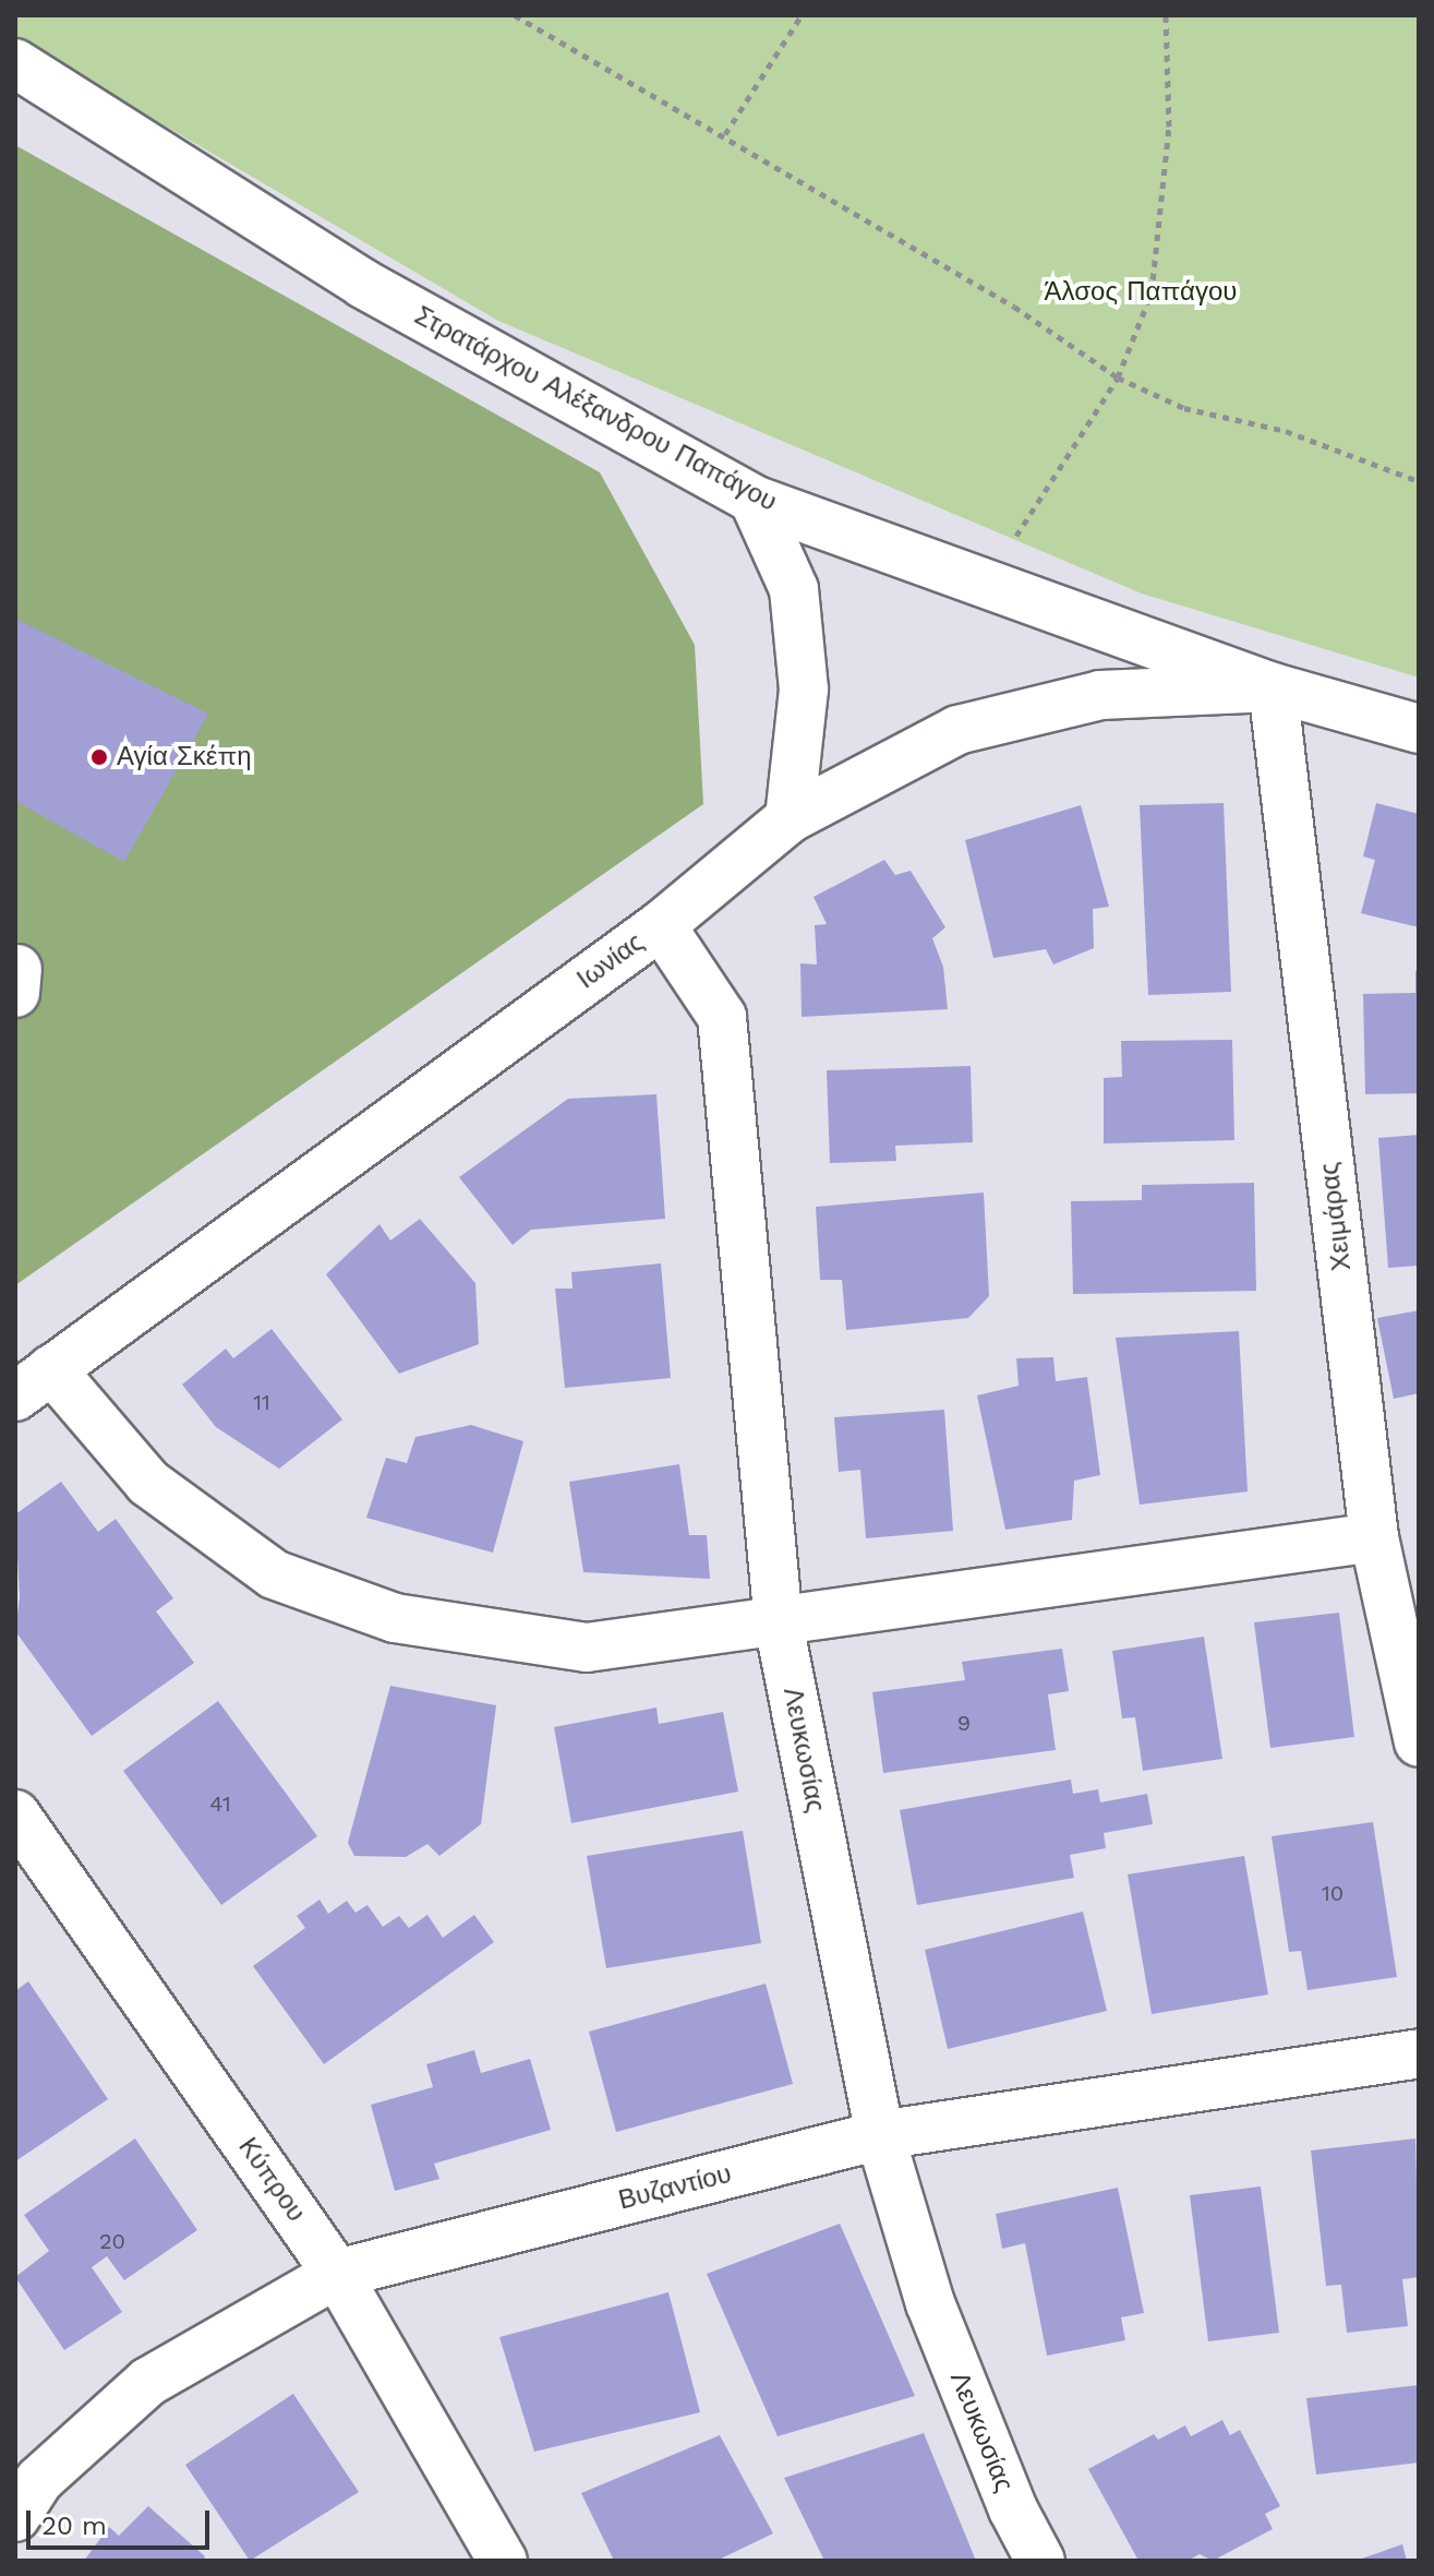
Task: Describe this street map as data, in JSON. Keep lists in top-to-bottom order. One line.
{"streets":{"street":["Στρατάρχου Αλέξανδρου Παπάγου","Ιωνίας","Χειμάρας","Λευκωσίας","Κύπρου","Βυζαντίου"]},"crossings":[["Στρατάρχου Αλέξανδρου Παπάγου","Ιωνίας"],["Στρατάρχου Αλέξανδρου Παπάγου","Χειμάρας"],["Ιωνίας","Χειμάρας"],["Ιωνίας","Λευκωσίας"],["Λευκωσίας","Βυζαντίου"],["Κύπρου","Βυζαντίου"]],"parks":["Άλσος Παπάγου"],"places":["Αγία Σκέπη"],"house_numbers":["11","9","41","10","20"],"scale_bar":"20 m"}
